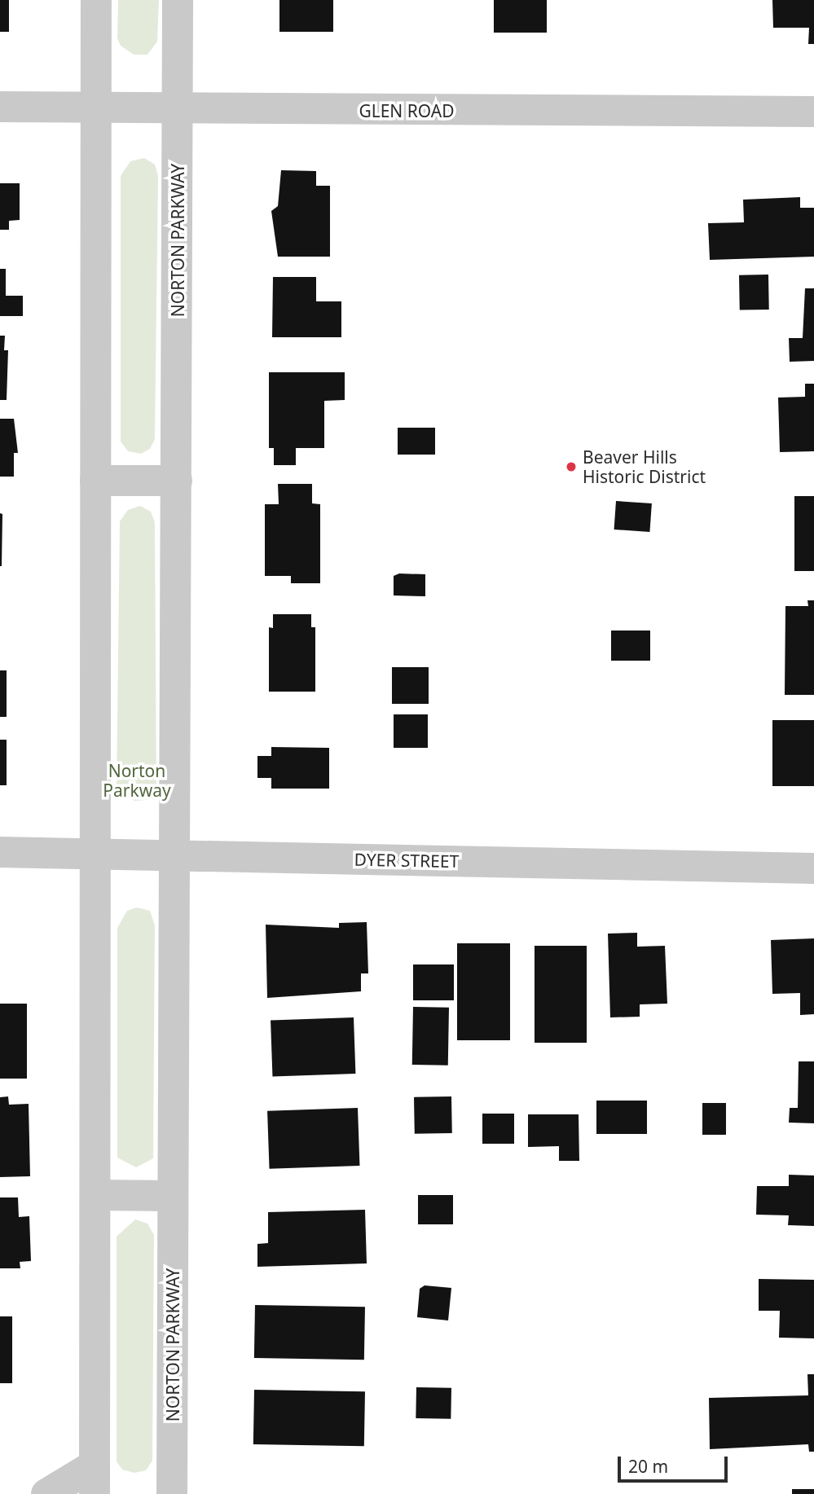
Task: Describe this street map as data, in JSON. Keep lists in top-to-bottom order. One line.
{"streets":{"street":["GLEN ROAD","NORTON PARKWAY","DYER STREET"]},"crossings":[["GLEN ROAD","NORTON PARKWAY"],["NORTON PARKWAY","DYER STREET"]],"parks":["Norton Parkway"],"places":["Beaver Hills Historic District"],"scale_bar":"20 m"}
